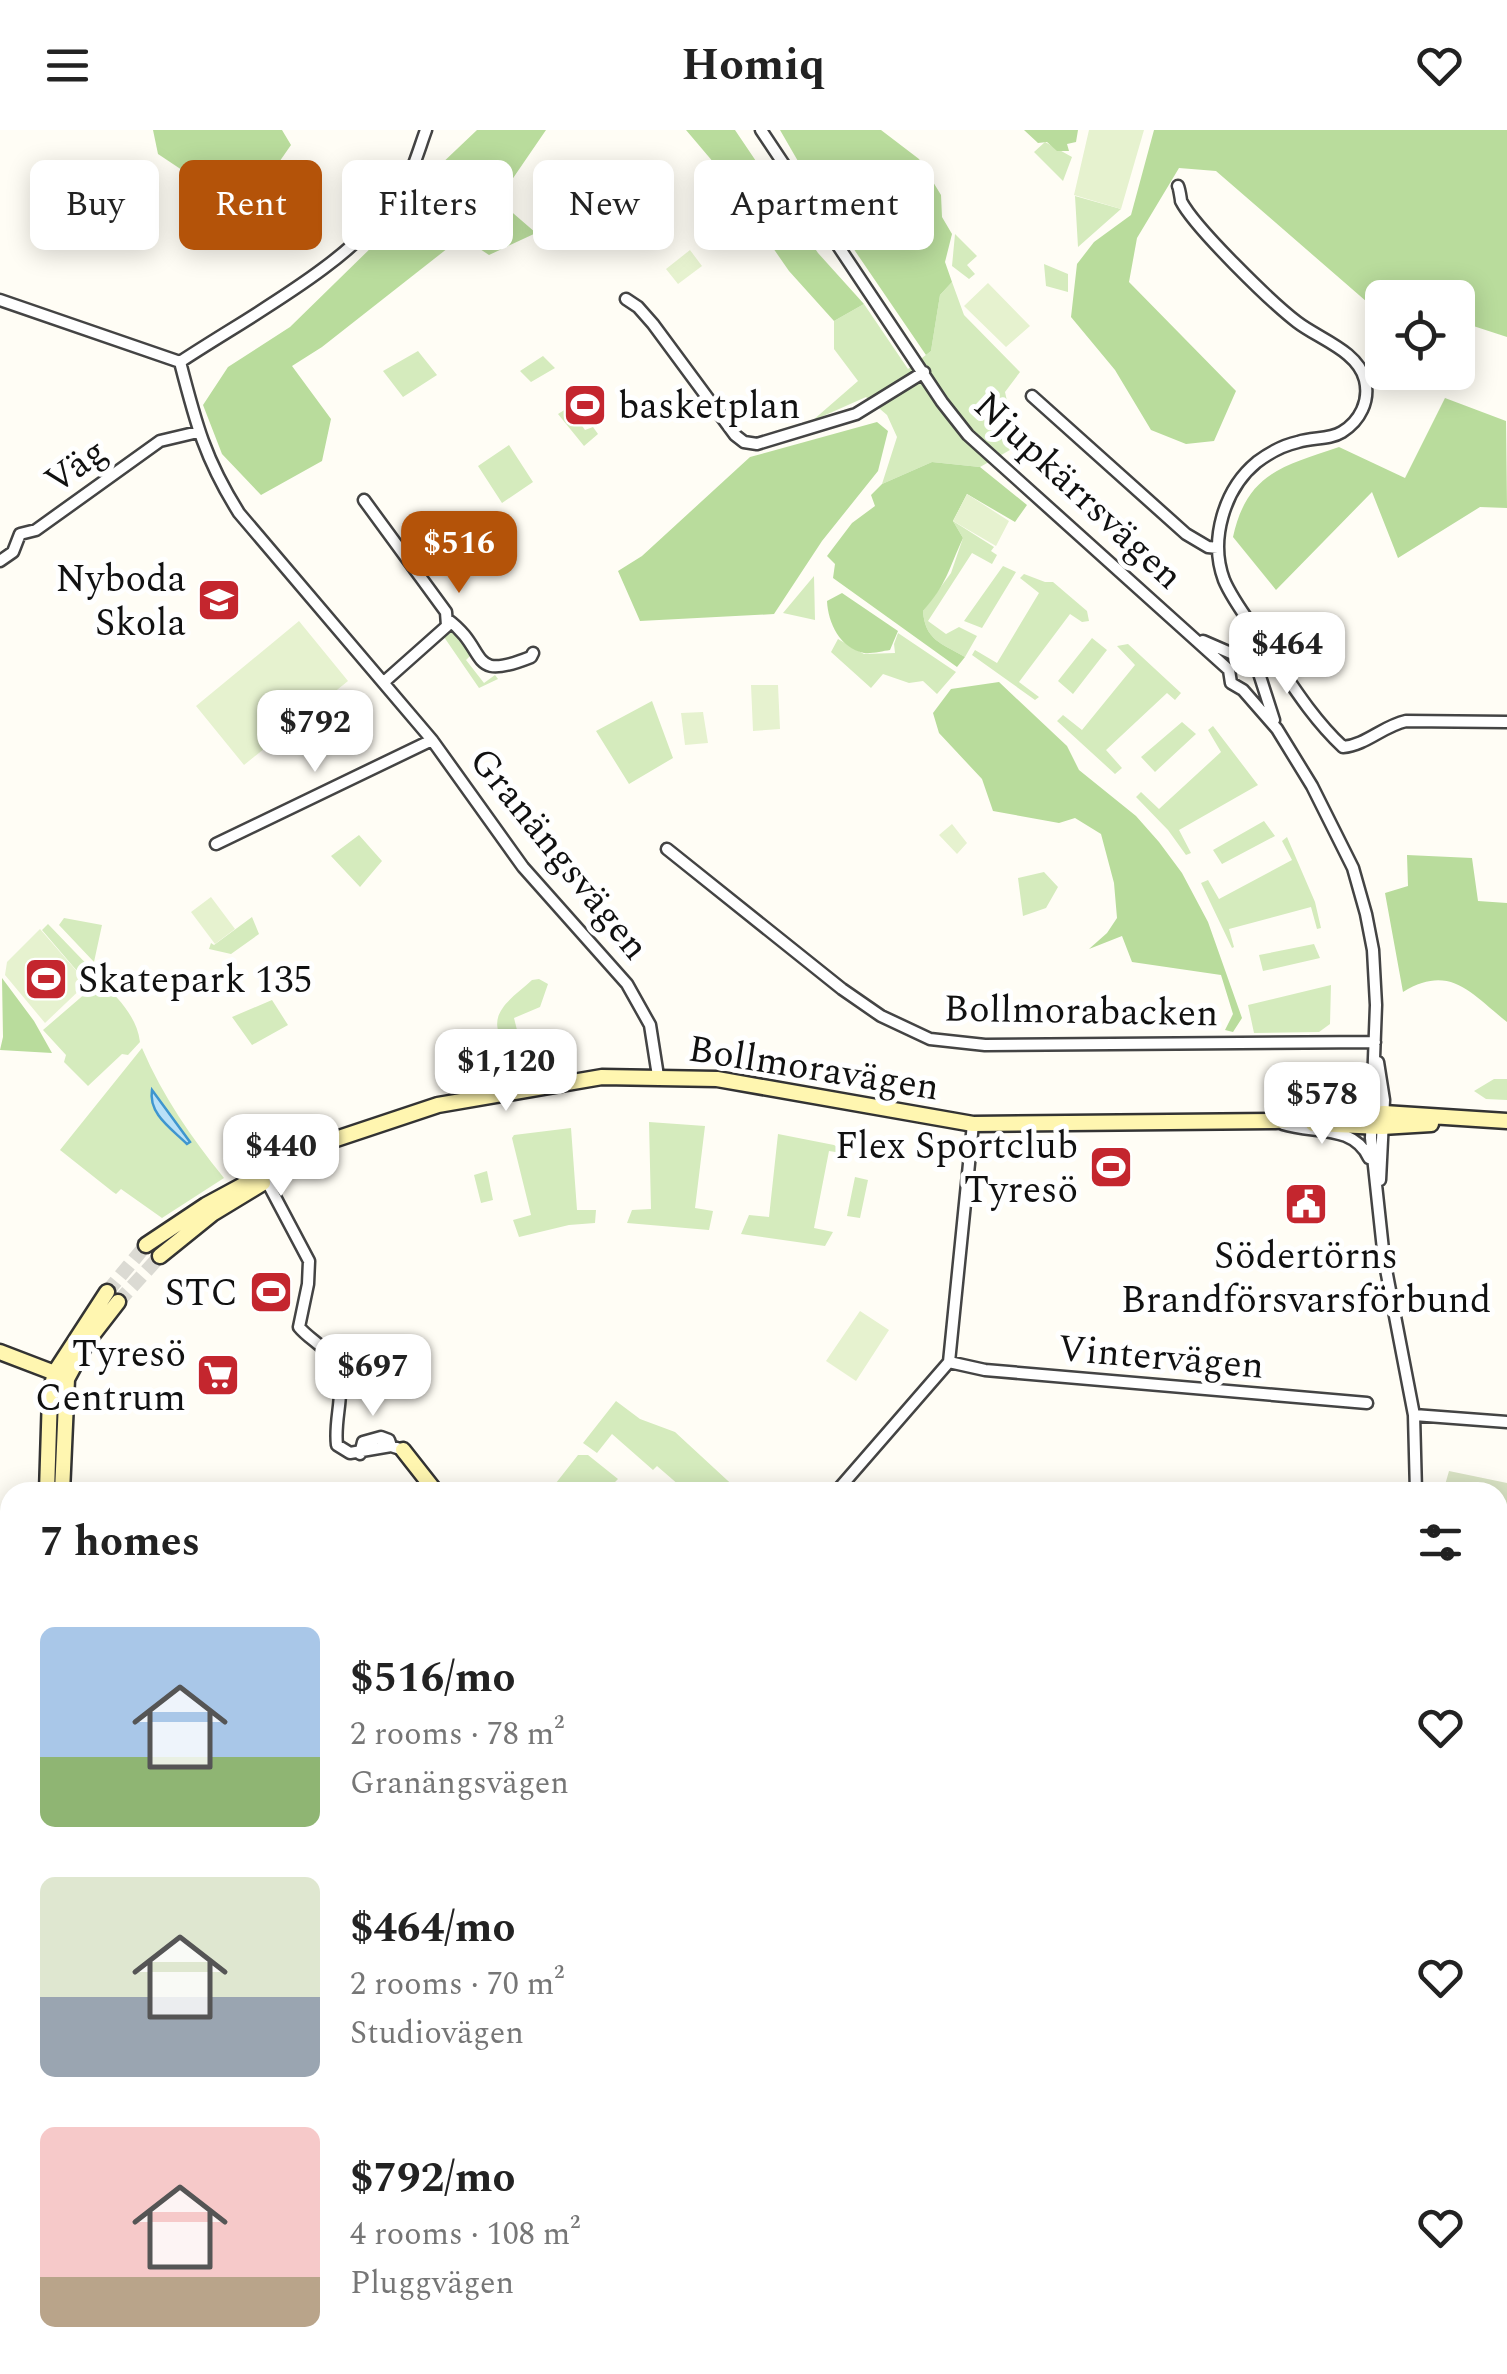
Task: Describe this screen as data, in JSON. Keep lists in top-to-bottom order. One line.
{"streets":{"street":["Väg","Njupkärrsvägen","Granängsvägen","Bollmorabacken","Bollmoravägen","Vintervägen"]},"crossings":[["Väg","Granängsvägen"],["Njupkärrsvägen","Bollmorabacken"],["Njupkärrsvägen","Bollmoravägen"],["Granängsvägen","Bollmoravägen"]],"places":{"sports":["basketplan","Skatepark 135","Flex Sportclub Tyresö","STC"],"school or university":["Nyboda Skola"],"public building":["Södertörns Brandförsvarsförbund"],"supermarket":["Tyresö Centrum"]},"page":{"header":"Homiq","chip":["Buy","Rent","Filters","New","Apartment"],"price":["$516","$464","$792","$1,120","$578","$440","$697"],"heading":"7 homes","list":[{"name":"$516/mo","note":"2 rooms · 78 m² · Granängsvägen"},{"name":"$464/mo","note":"2 rooms · 70 m² · Studiovägen"},{"name":"$792/mo","note":"4 rooms · 108 m² · Pluggvägen"}]}}
